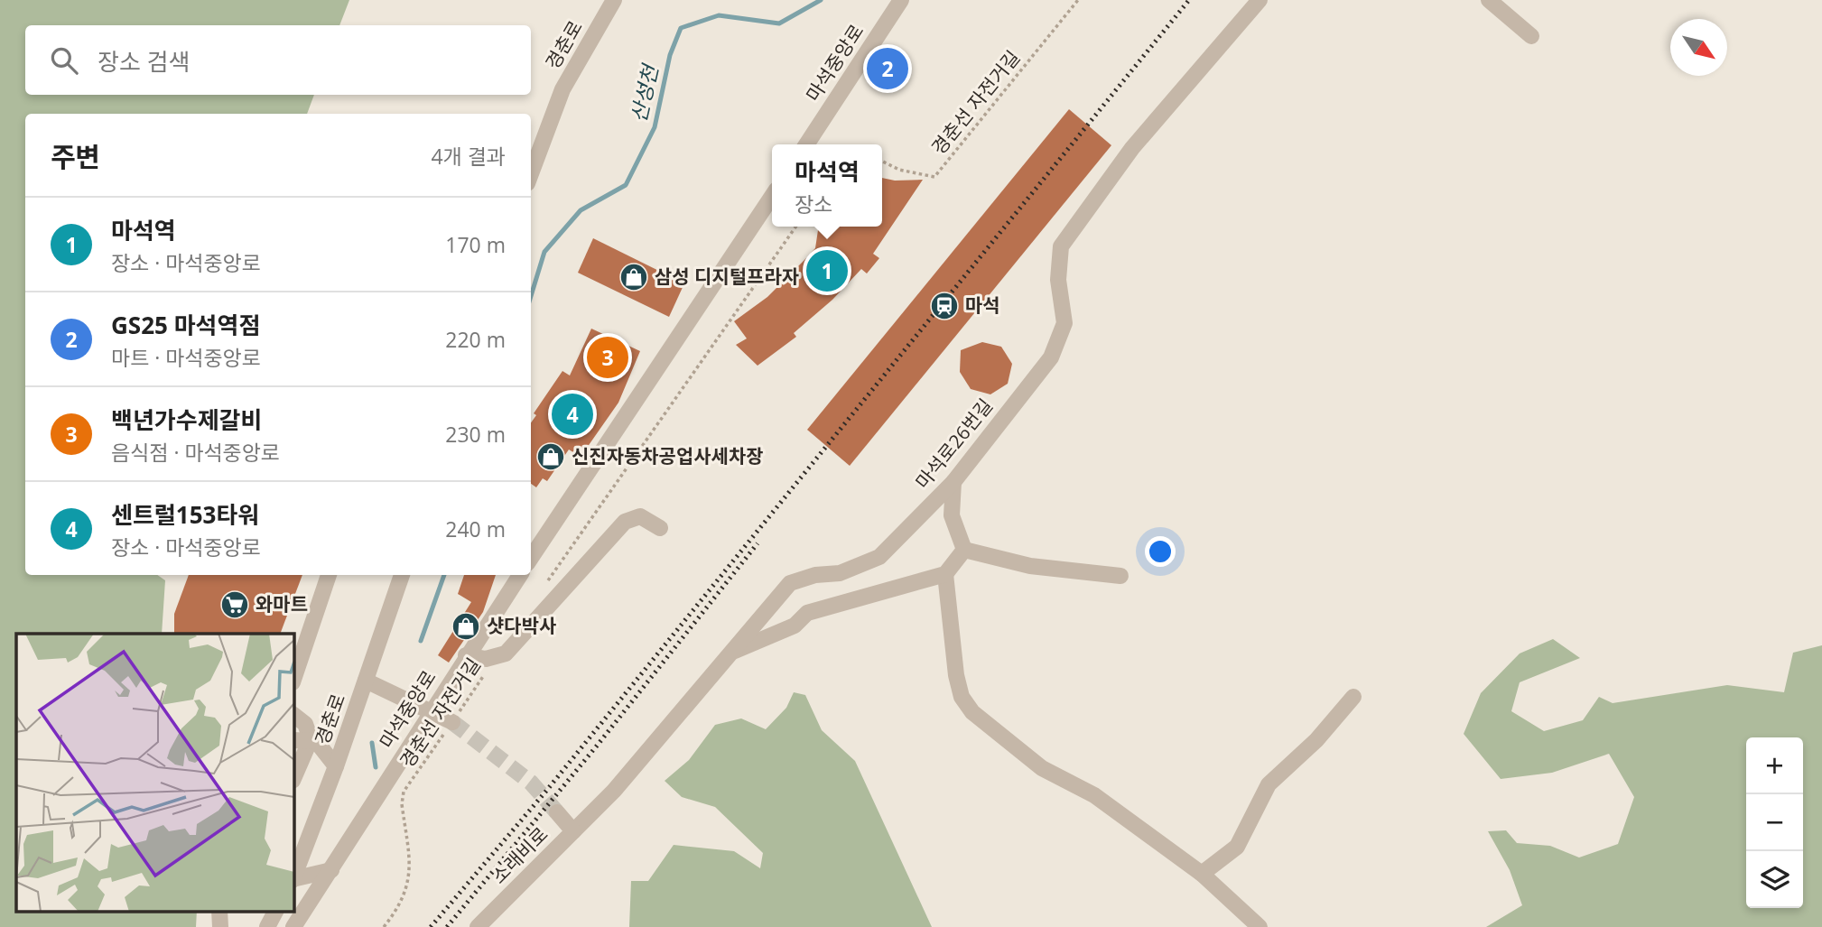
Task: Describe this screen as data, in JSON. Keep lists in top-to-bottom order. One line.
{"streets":{"street":["경춘로","마석중앙로","마석로26번길","소래비로"],"path":["경춘선 자전거길"]},"crossings":[["마석로26번길","소래비로"]],"water":["산성천"],"places":{"shop":["삼성 디지털프라자","신진자동차공업사세차장","샷다박사"],"station":["마석"],"supermarket":["와마트"]},"north":"bottom right","page":{"search":"장소 검색","pins":["2","1","3","4"],"heading":["주변","4개 결과"],"popup":["마석역","장소"],"list":[{"mark":"1","name":"마석역","note":"장소 · 마석중앙로","value":"170 m"},{"mark":"2","name":"GS25 마석역점","note":"마트 · 마석중앙로","value":"220 m"},{"mark":"3","name":"백년가수제갈비","note":"음식점 · 마석중앙로","value":"230 m"},{"mark":"4","name":"센트럴153타워","note":"장소 · 마석중앙로","value":"240 m"}],"map_buttons":["+","−"]}}
